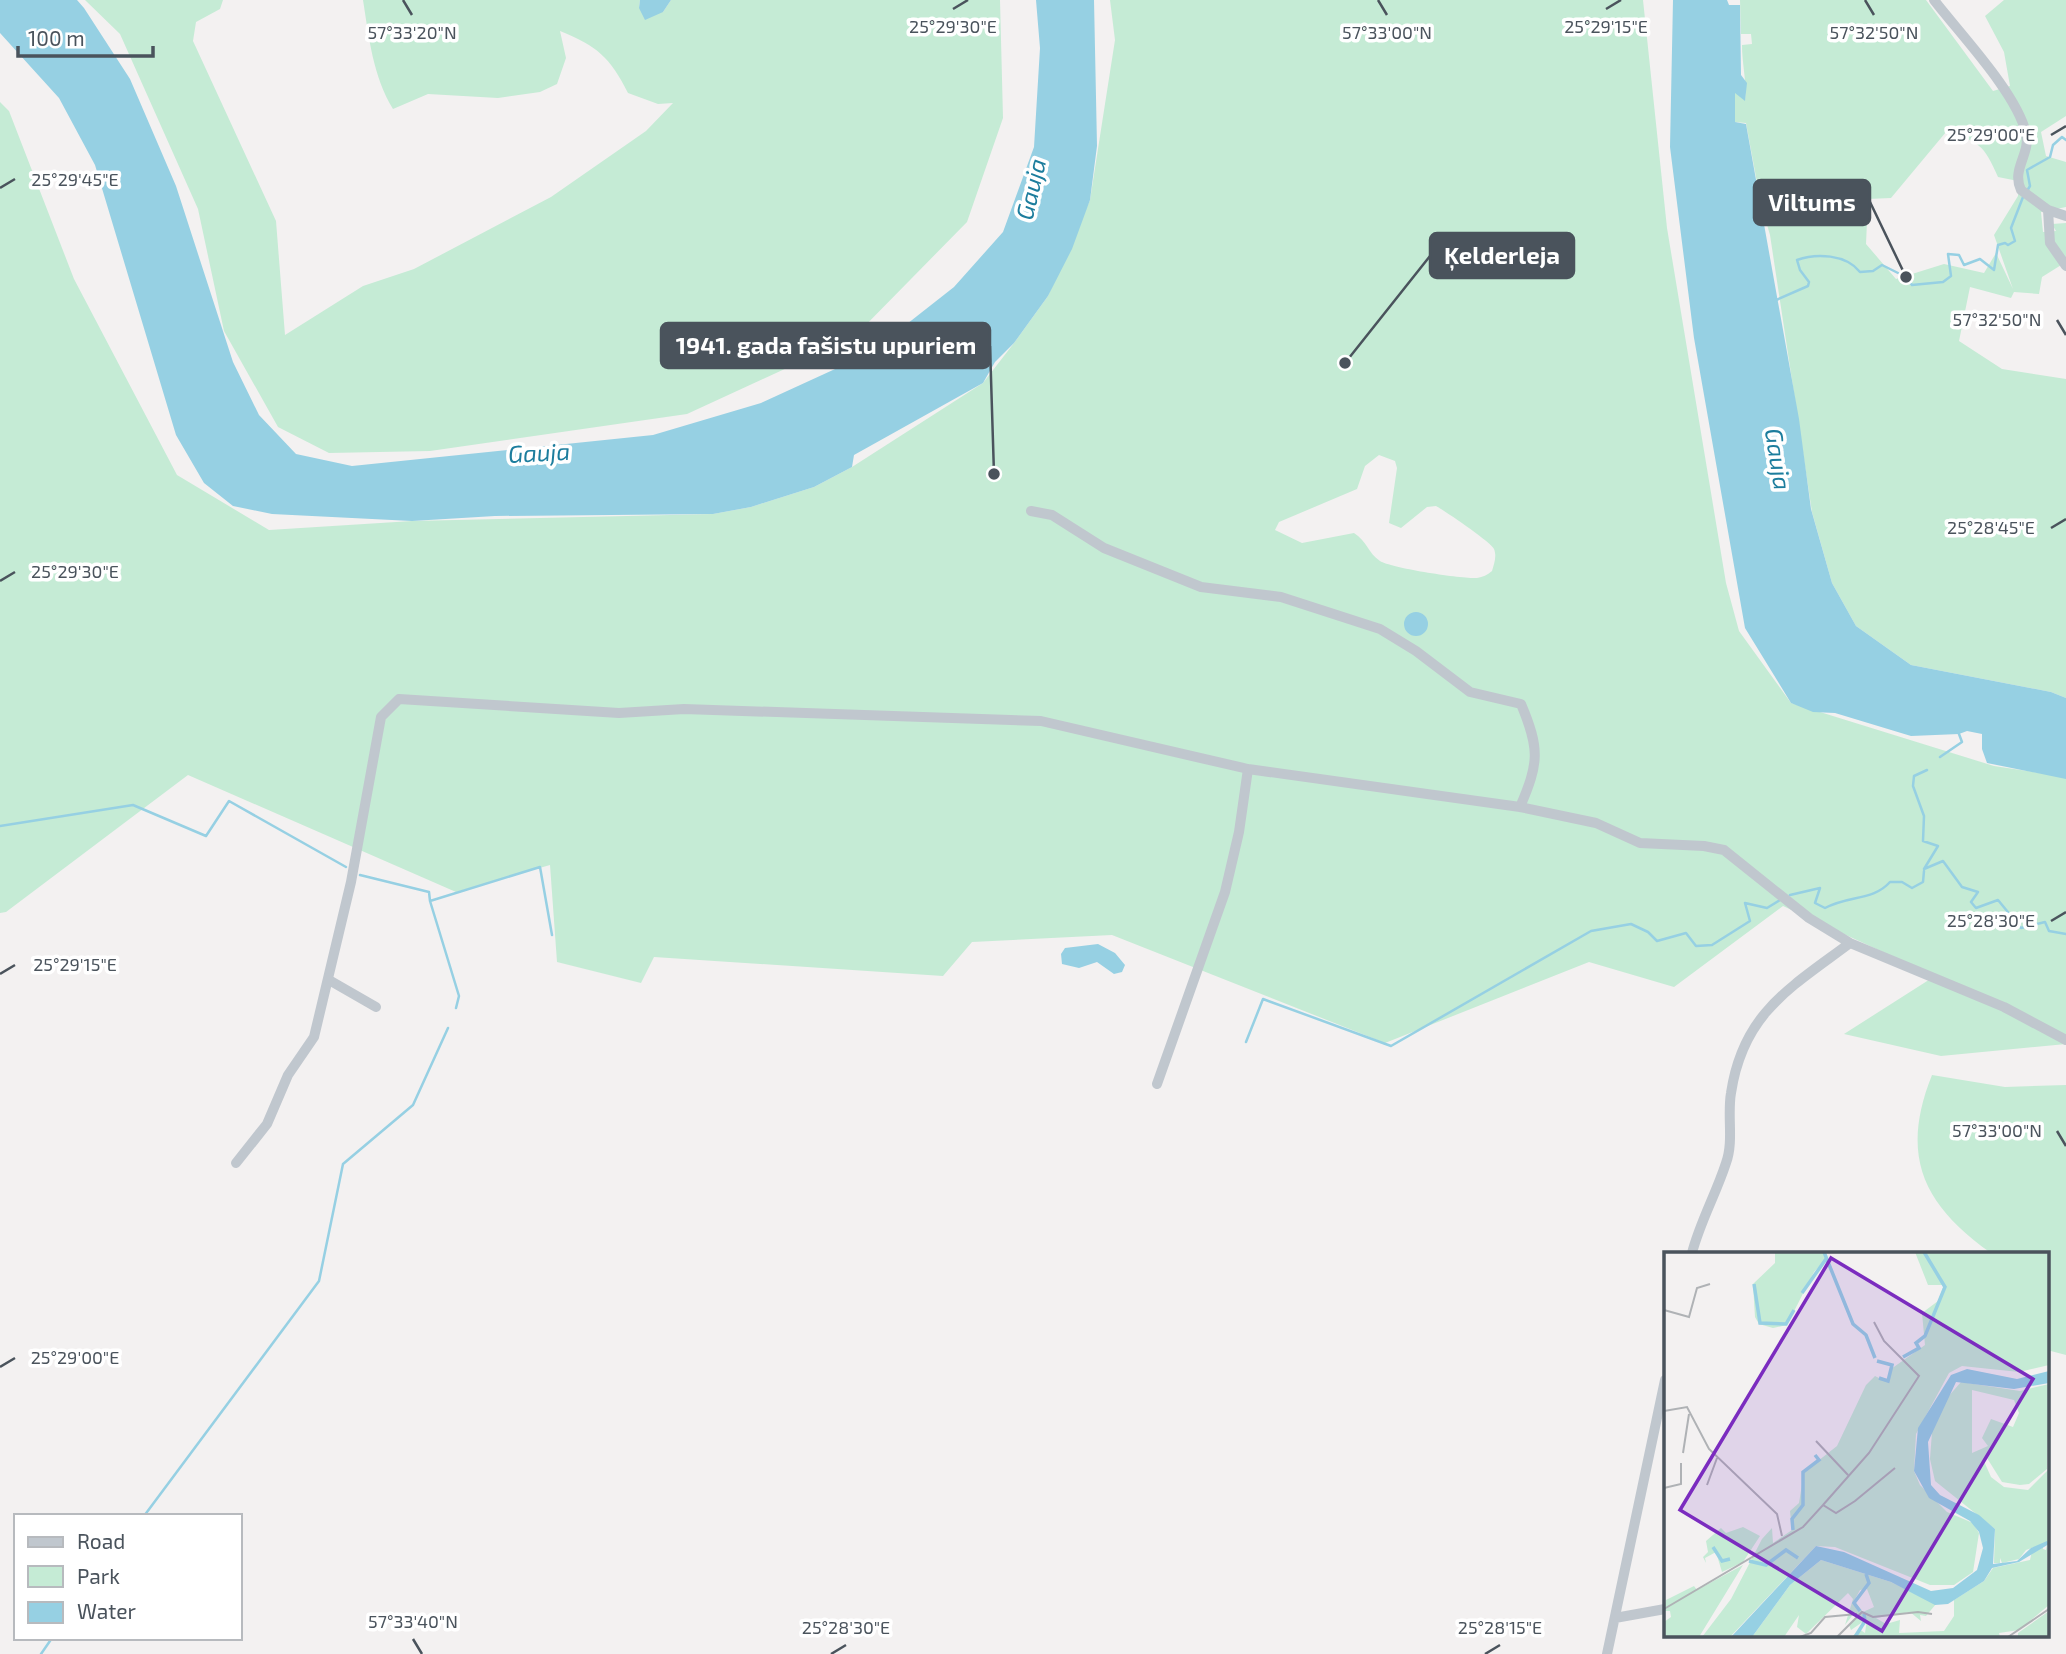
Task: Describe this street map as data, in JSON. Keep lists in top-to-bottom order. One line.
{"water":["Gauja"],"places":["Viltums","Ķelderleja","1941. gada fašistu upuriem"],"legend":["Road","Park","Water"],"scale_bar":"100 m","coordinates":["25°29'15\"E","25°29'30\"E","57°33'20\"N","57°33'00\"N","57°32'50\"N","25°29'00\"E","25°29'45\"E","25°28'45\"E","25°28'30\"E","57°33'40\"N","25°28'15\"E"]}
